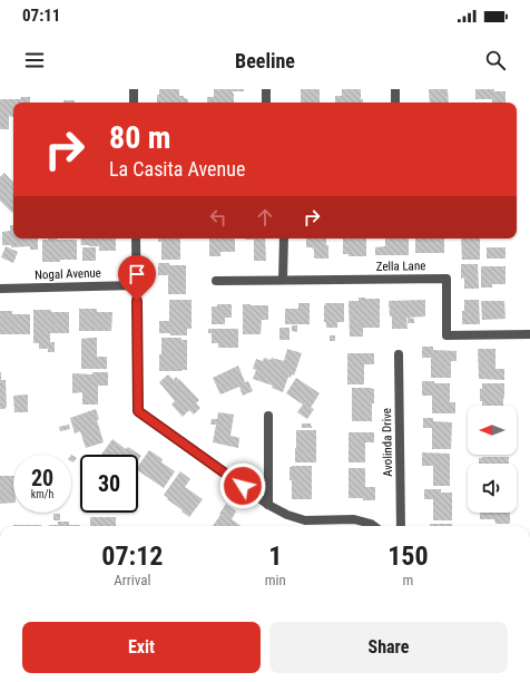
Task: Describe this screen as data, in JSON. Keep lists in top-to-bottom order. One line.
{"streets":{"street":["Zella Lane","Nogal Avenue","Avolinda Drive"]},"north":"left","page":{"status":"07:11","header":"Beeline","turn":["80 m","La Casita Avenue"],"speed":"20 km/h","limit":"30","eta":["07:12","Arrival","1","min","150","m"],"buttons":["Exit","Share"]}}
